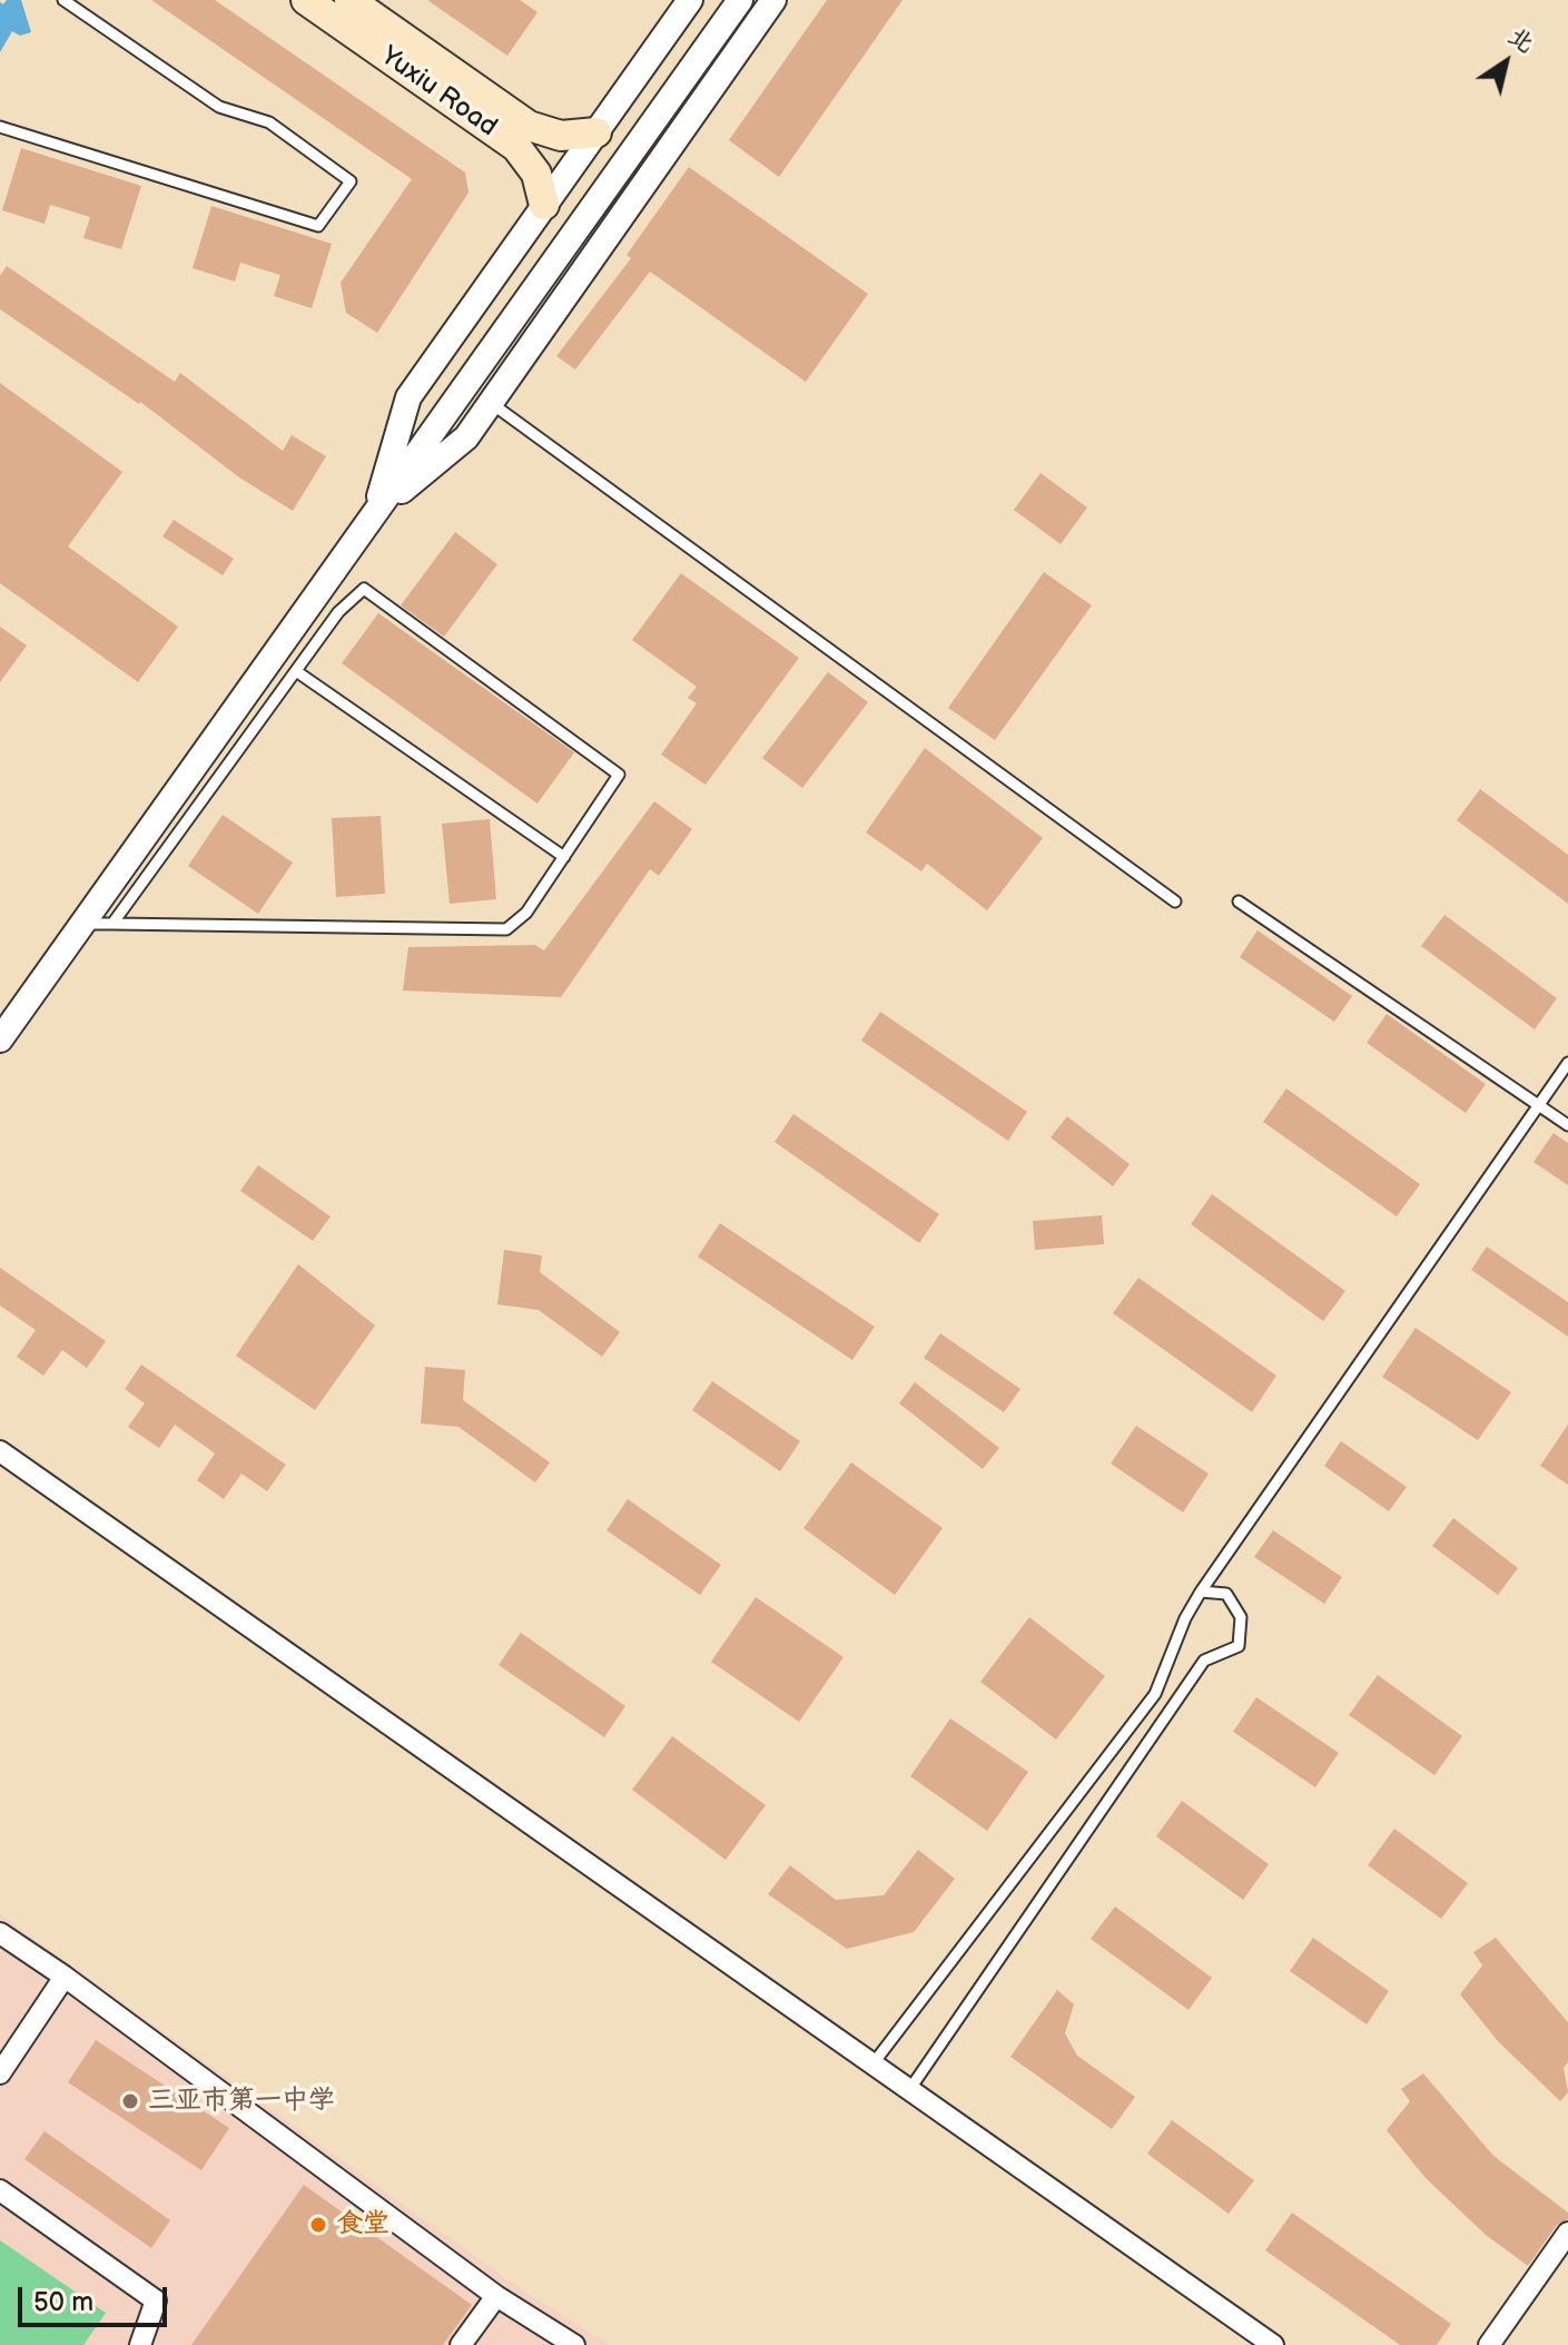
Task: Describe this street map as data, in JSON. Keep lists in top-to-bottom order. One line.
{"streets":{"main road":["Yuxiu Road"]},"places":["三亚市第一中学","食堂"],"scale_bar":"50 m","north":"top right"}
